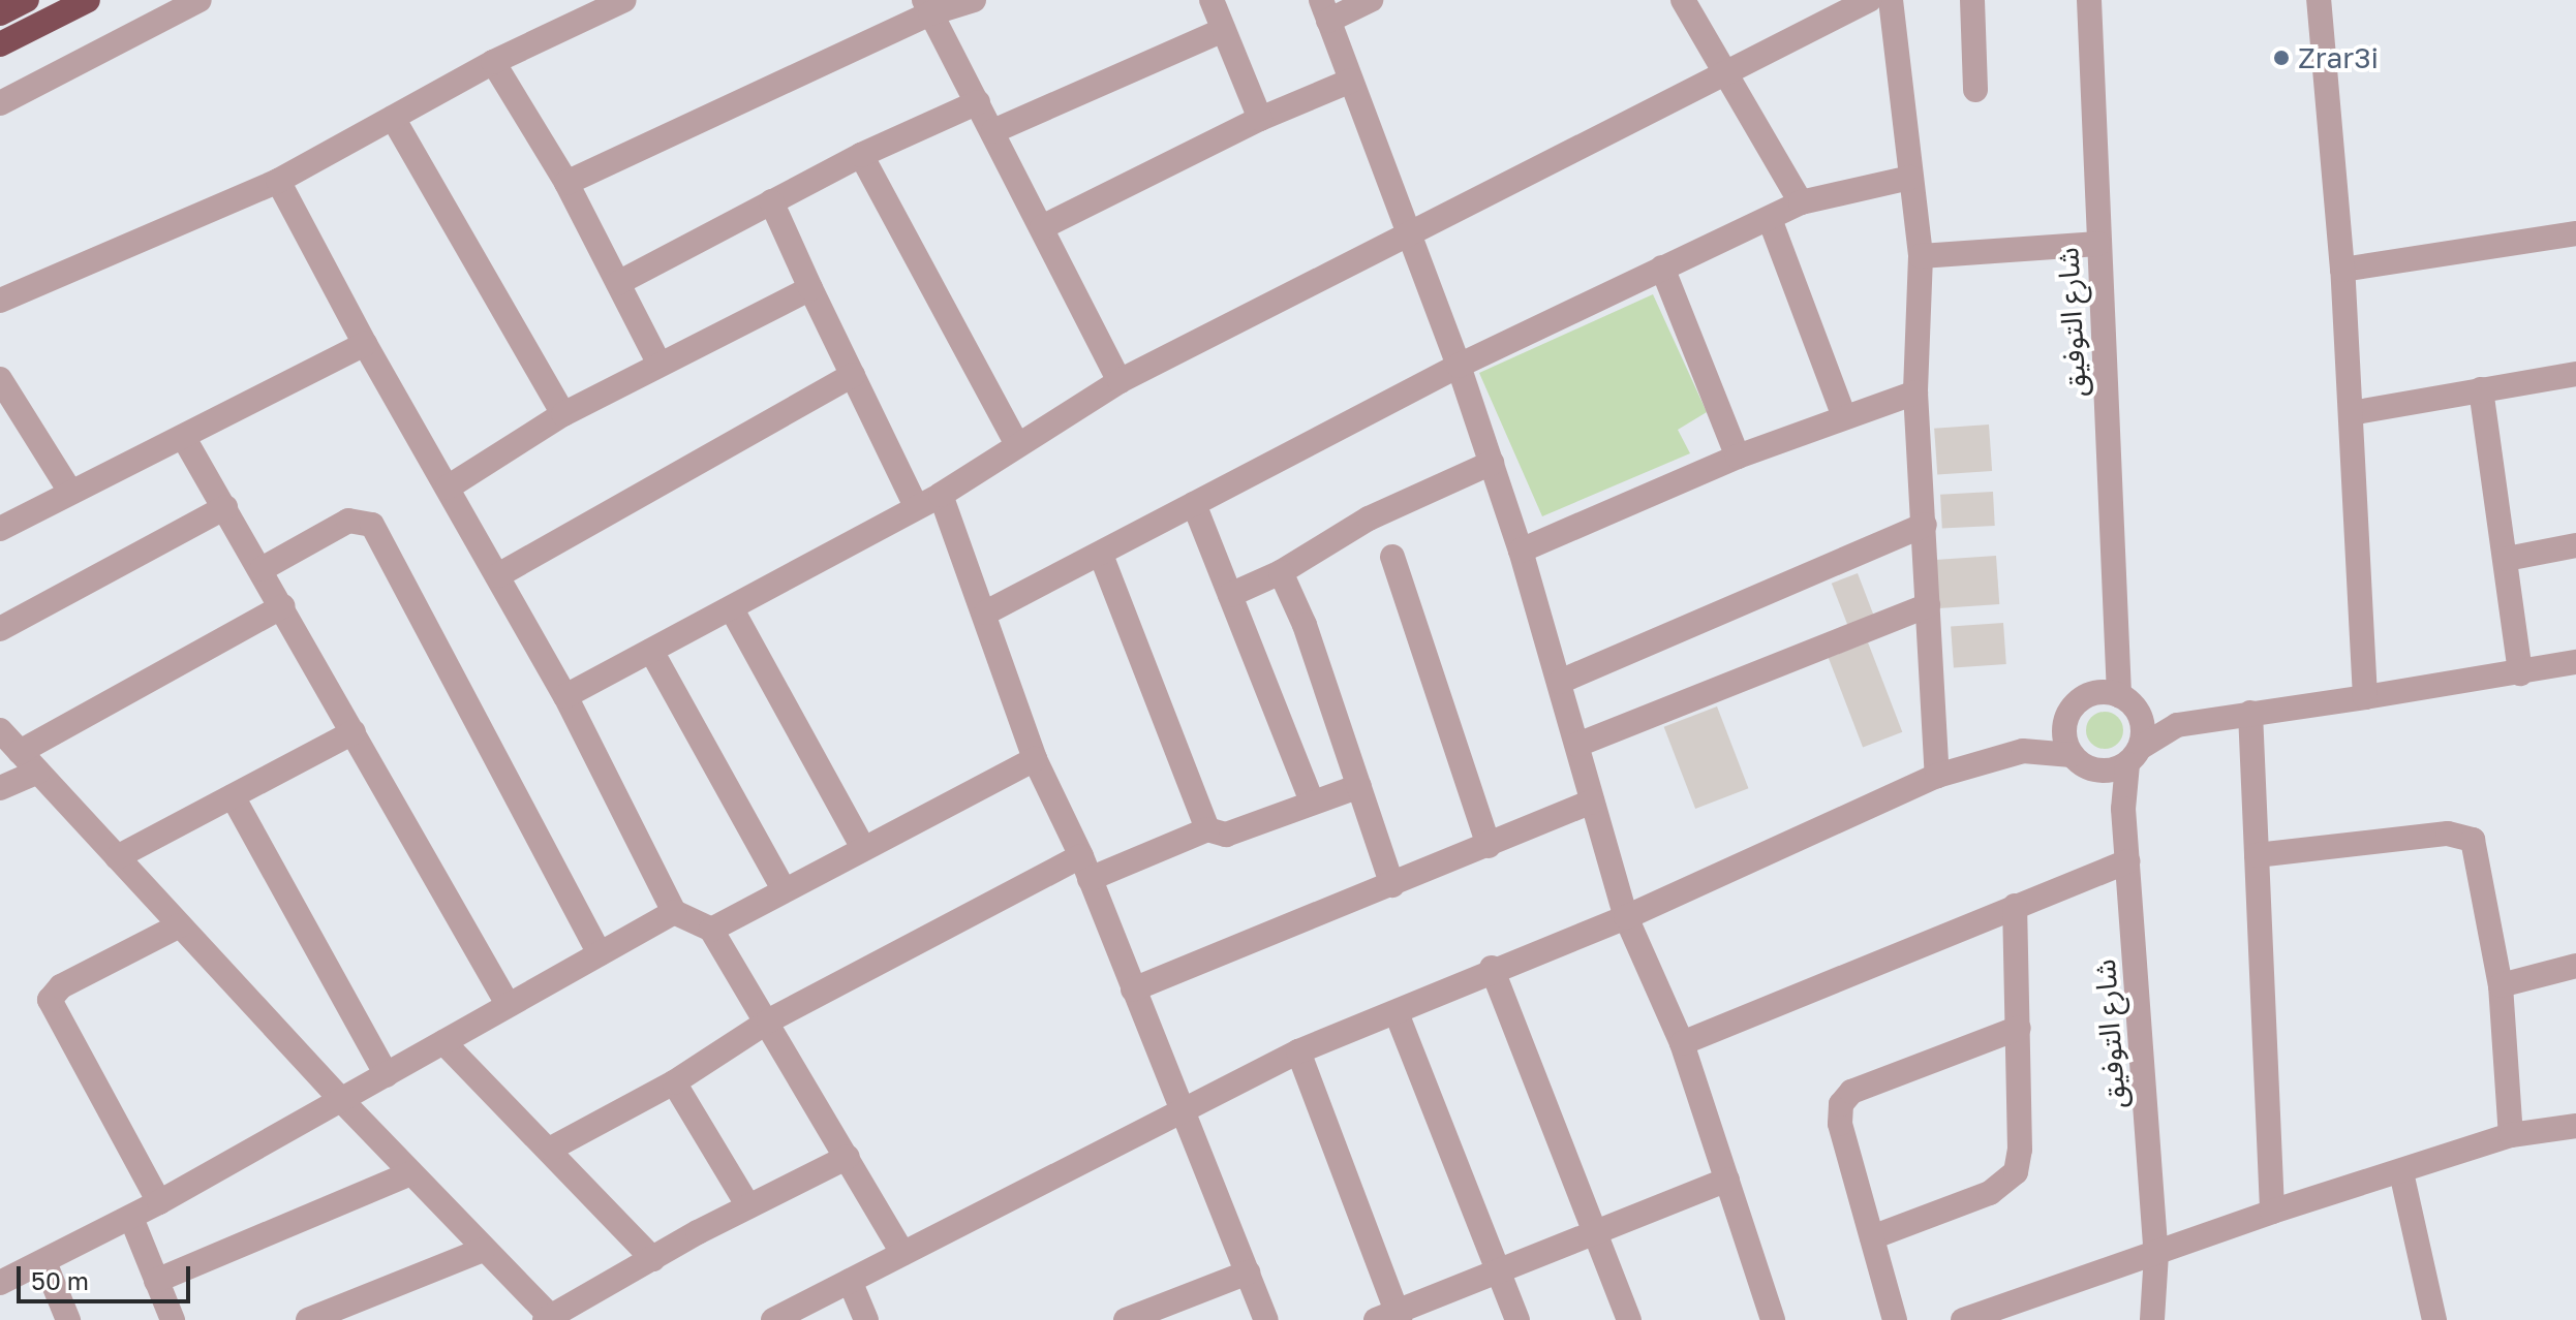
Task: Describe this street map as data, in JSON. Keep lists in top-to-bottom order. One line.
{"streets":{"street":["شارع التوفيق"]},"places":["Zrar3i"],"scale_bar":"50 m"}
